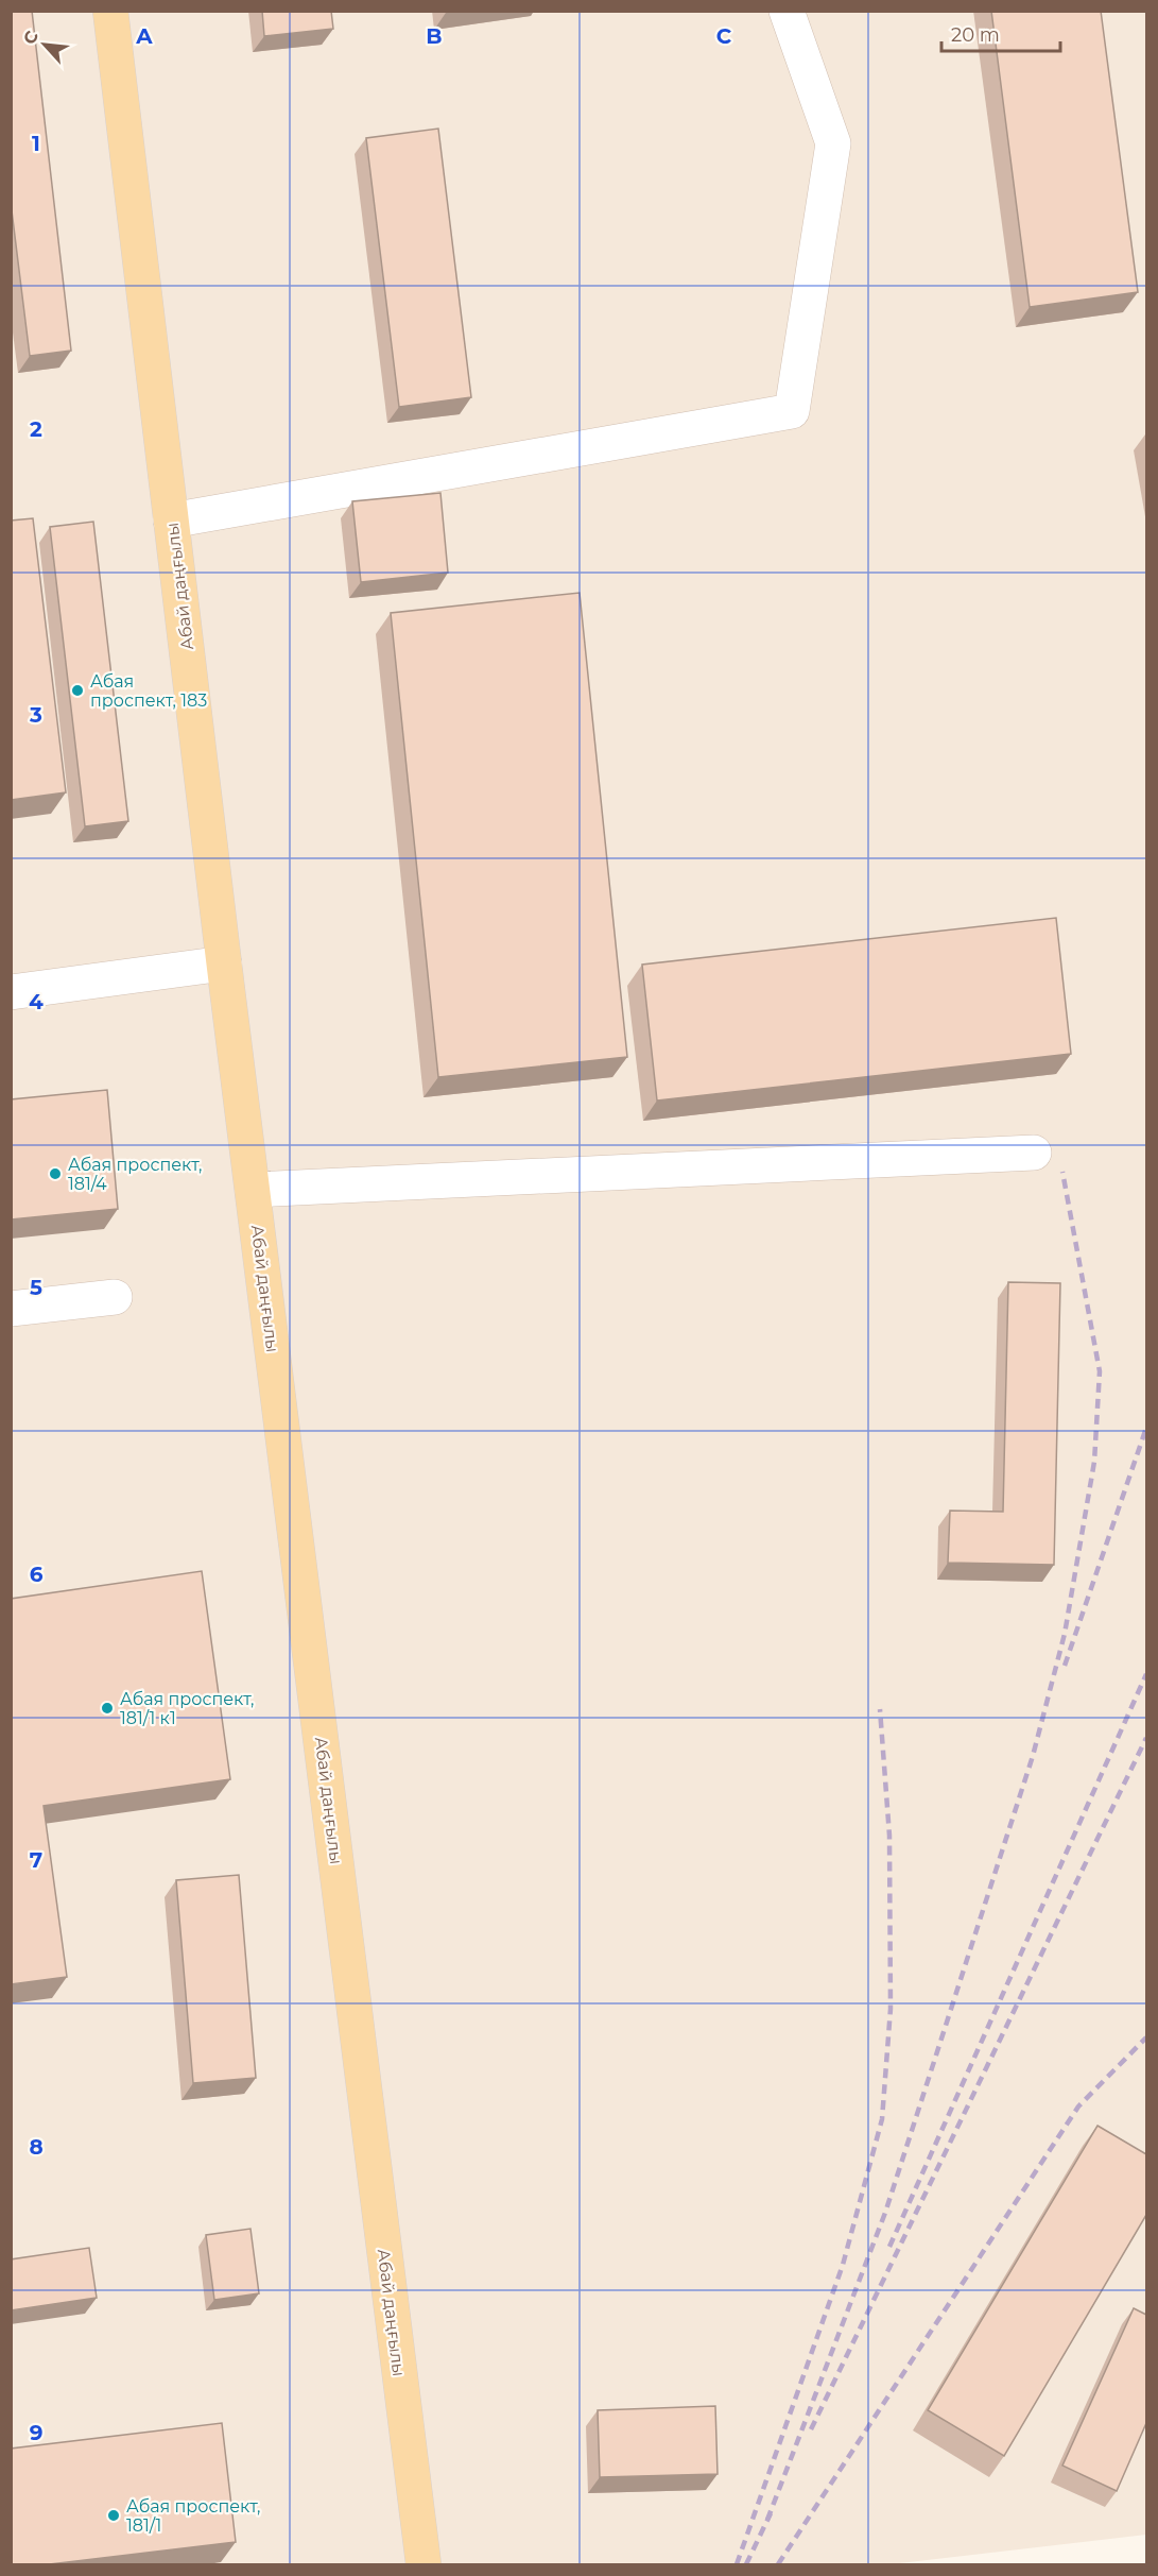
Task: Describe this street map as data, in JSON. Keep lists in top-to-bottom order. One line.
{"streets":{"main road":["Абай даңғылы"]},"places":["Абая проспект, 183","Абая проспект, 181/4","Абая проспект, 181/1 к1","Абая проспект, 181/1"],"scale_bar":"20 m","north":"top left","grid":{"columns":["A","B","C"],"rows":["1","2","3","4","5","6","7","8","9"]}}
